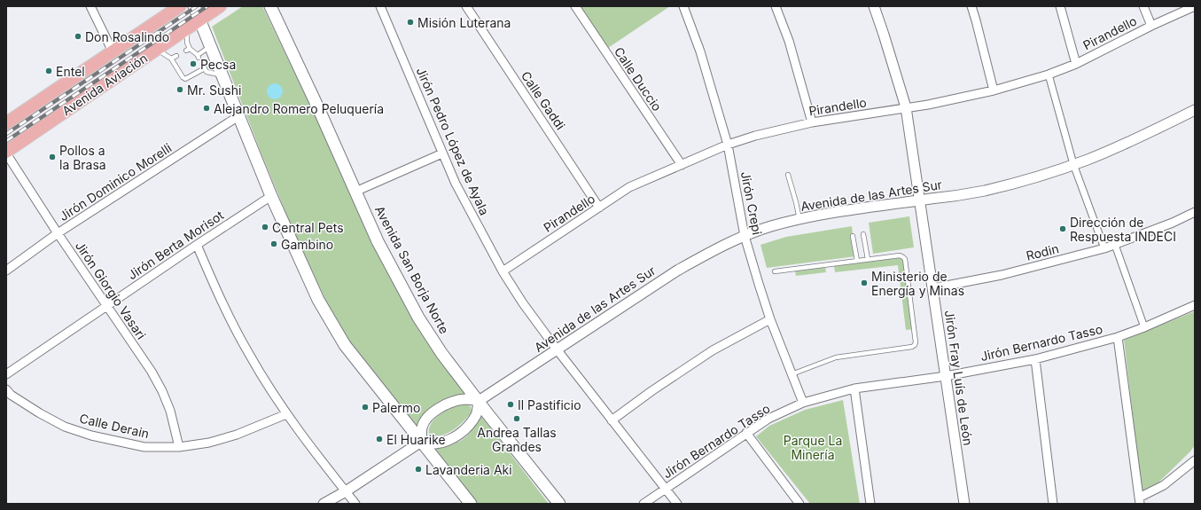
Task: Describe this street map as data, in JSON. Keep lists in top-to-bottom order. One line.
{"streets":{"main road":["Avenida Aviación","Avenida San Borja Norte"],"street":["Pirandello","Calle Duccio","Calle Gaddi","Jirón Pedro López de Ayala","Jirón Dominico Morelli","Avenida de las Artes Sur","Jirón Crepi","Jirón Berta Morisot","Rodin","Jirón Giorgio Vasari","Jirón Bernardo Tasso","Jirón Fray Luís de León","Calle Derain"]},"crossings":[["Pirandello","Calle Duccio"],["Pirandello","Calle Gaddi"],["Pirandello","Jirón Pedro López de Ayala"],["Pirandello","Jirón Crepi"],["Pirandello","Jirón Fray Luís de León"],["Avenida Aviación","Jirón Giorgio Vasari"],["Jirón Pedro López de Ayala","Avenida de las Artes Sur"],["Jirón Pedro López de Ayala","Jirón Bernardo Tasso"],["Jirón Dominico Morelli","Jirón Giorgio Vasari"],["Avenida de las Artes Sur","Jirón Crepi"],["Avenida de las Artes Sur","Avenida San Borja Norte"],["Avenida de las Artes Sur","Jirón Fray Luís de León"],["Jirón Crepi","Jirón Bernardo Tasso"],["Jirón Berta Morisot","Jirón Giorgio Vasari"],["Rodin","Jirón Fray Luís de León"],["Jirón Giorgio Vasari","Calle Derain"],["Jirón Bernardo Tasso","Jirón Fray Luís de León"]],"parks":["Parque La Minería"],"places":["Misión Luterana","Don Rosalindo","Pecsa","Entel","Mr. Sushi","Alejandro Romero Peluquería","Pollos a la Brasa","Central Pets","Dirección de Respuesta INDECI","Gambino","Ministerio de Energía y Minas","Il Pastificio","Palermo","Andrea Tallas Grandes","El Huarike","Lavanderia Aki"]}
